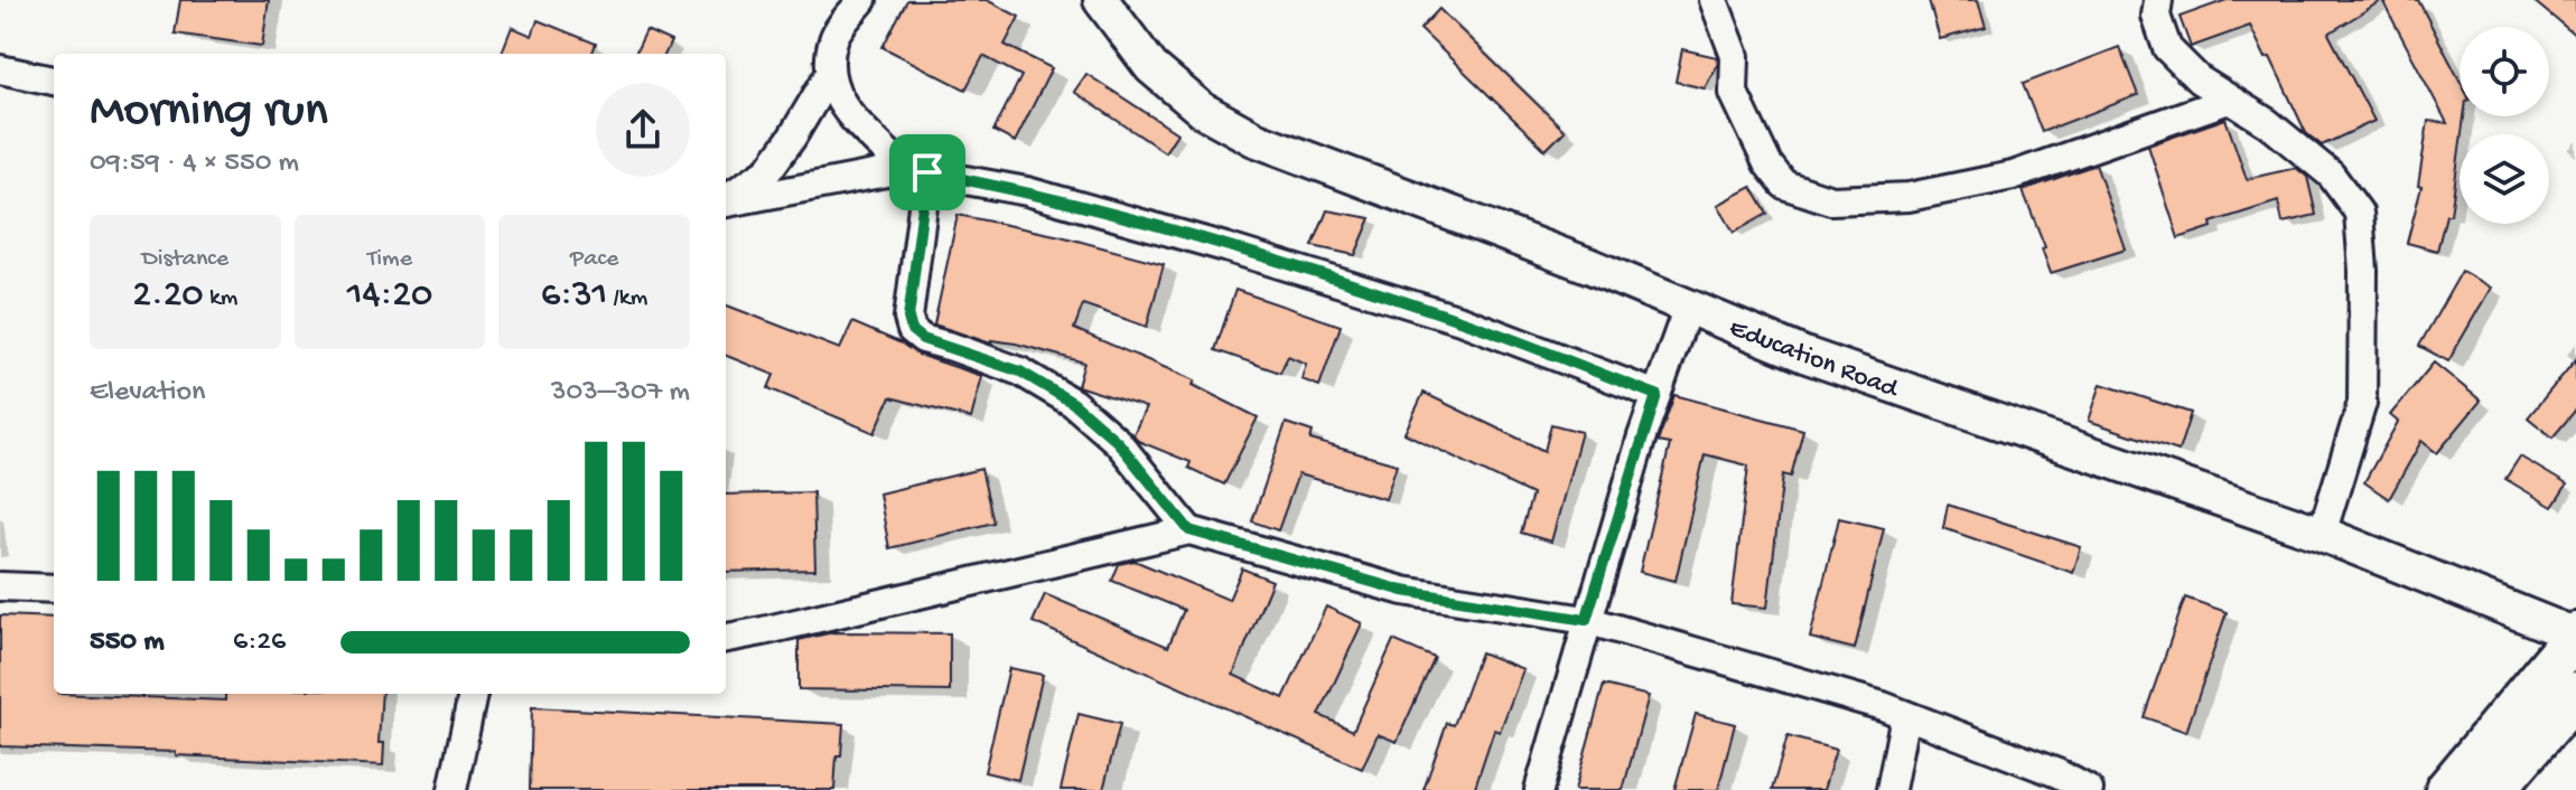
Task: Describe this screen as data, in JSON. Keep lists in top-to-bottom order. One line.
{"streets":{"street":["Education Road"]},"page":{"heading":["Morning run","09:59 · 4 × 550 m"],"stats":[["Distance","2.20 km"],["Time","14:20"],["Pace","6:31 /km"]],"chart":["Elevation","303–307 m"],"list":[{"name":"550 m","note":"6:26"}]}}
